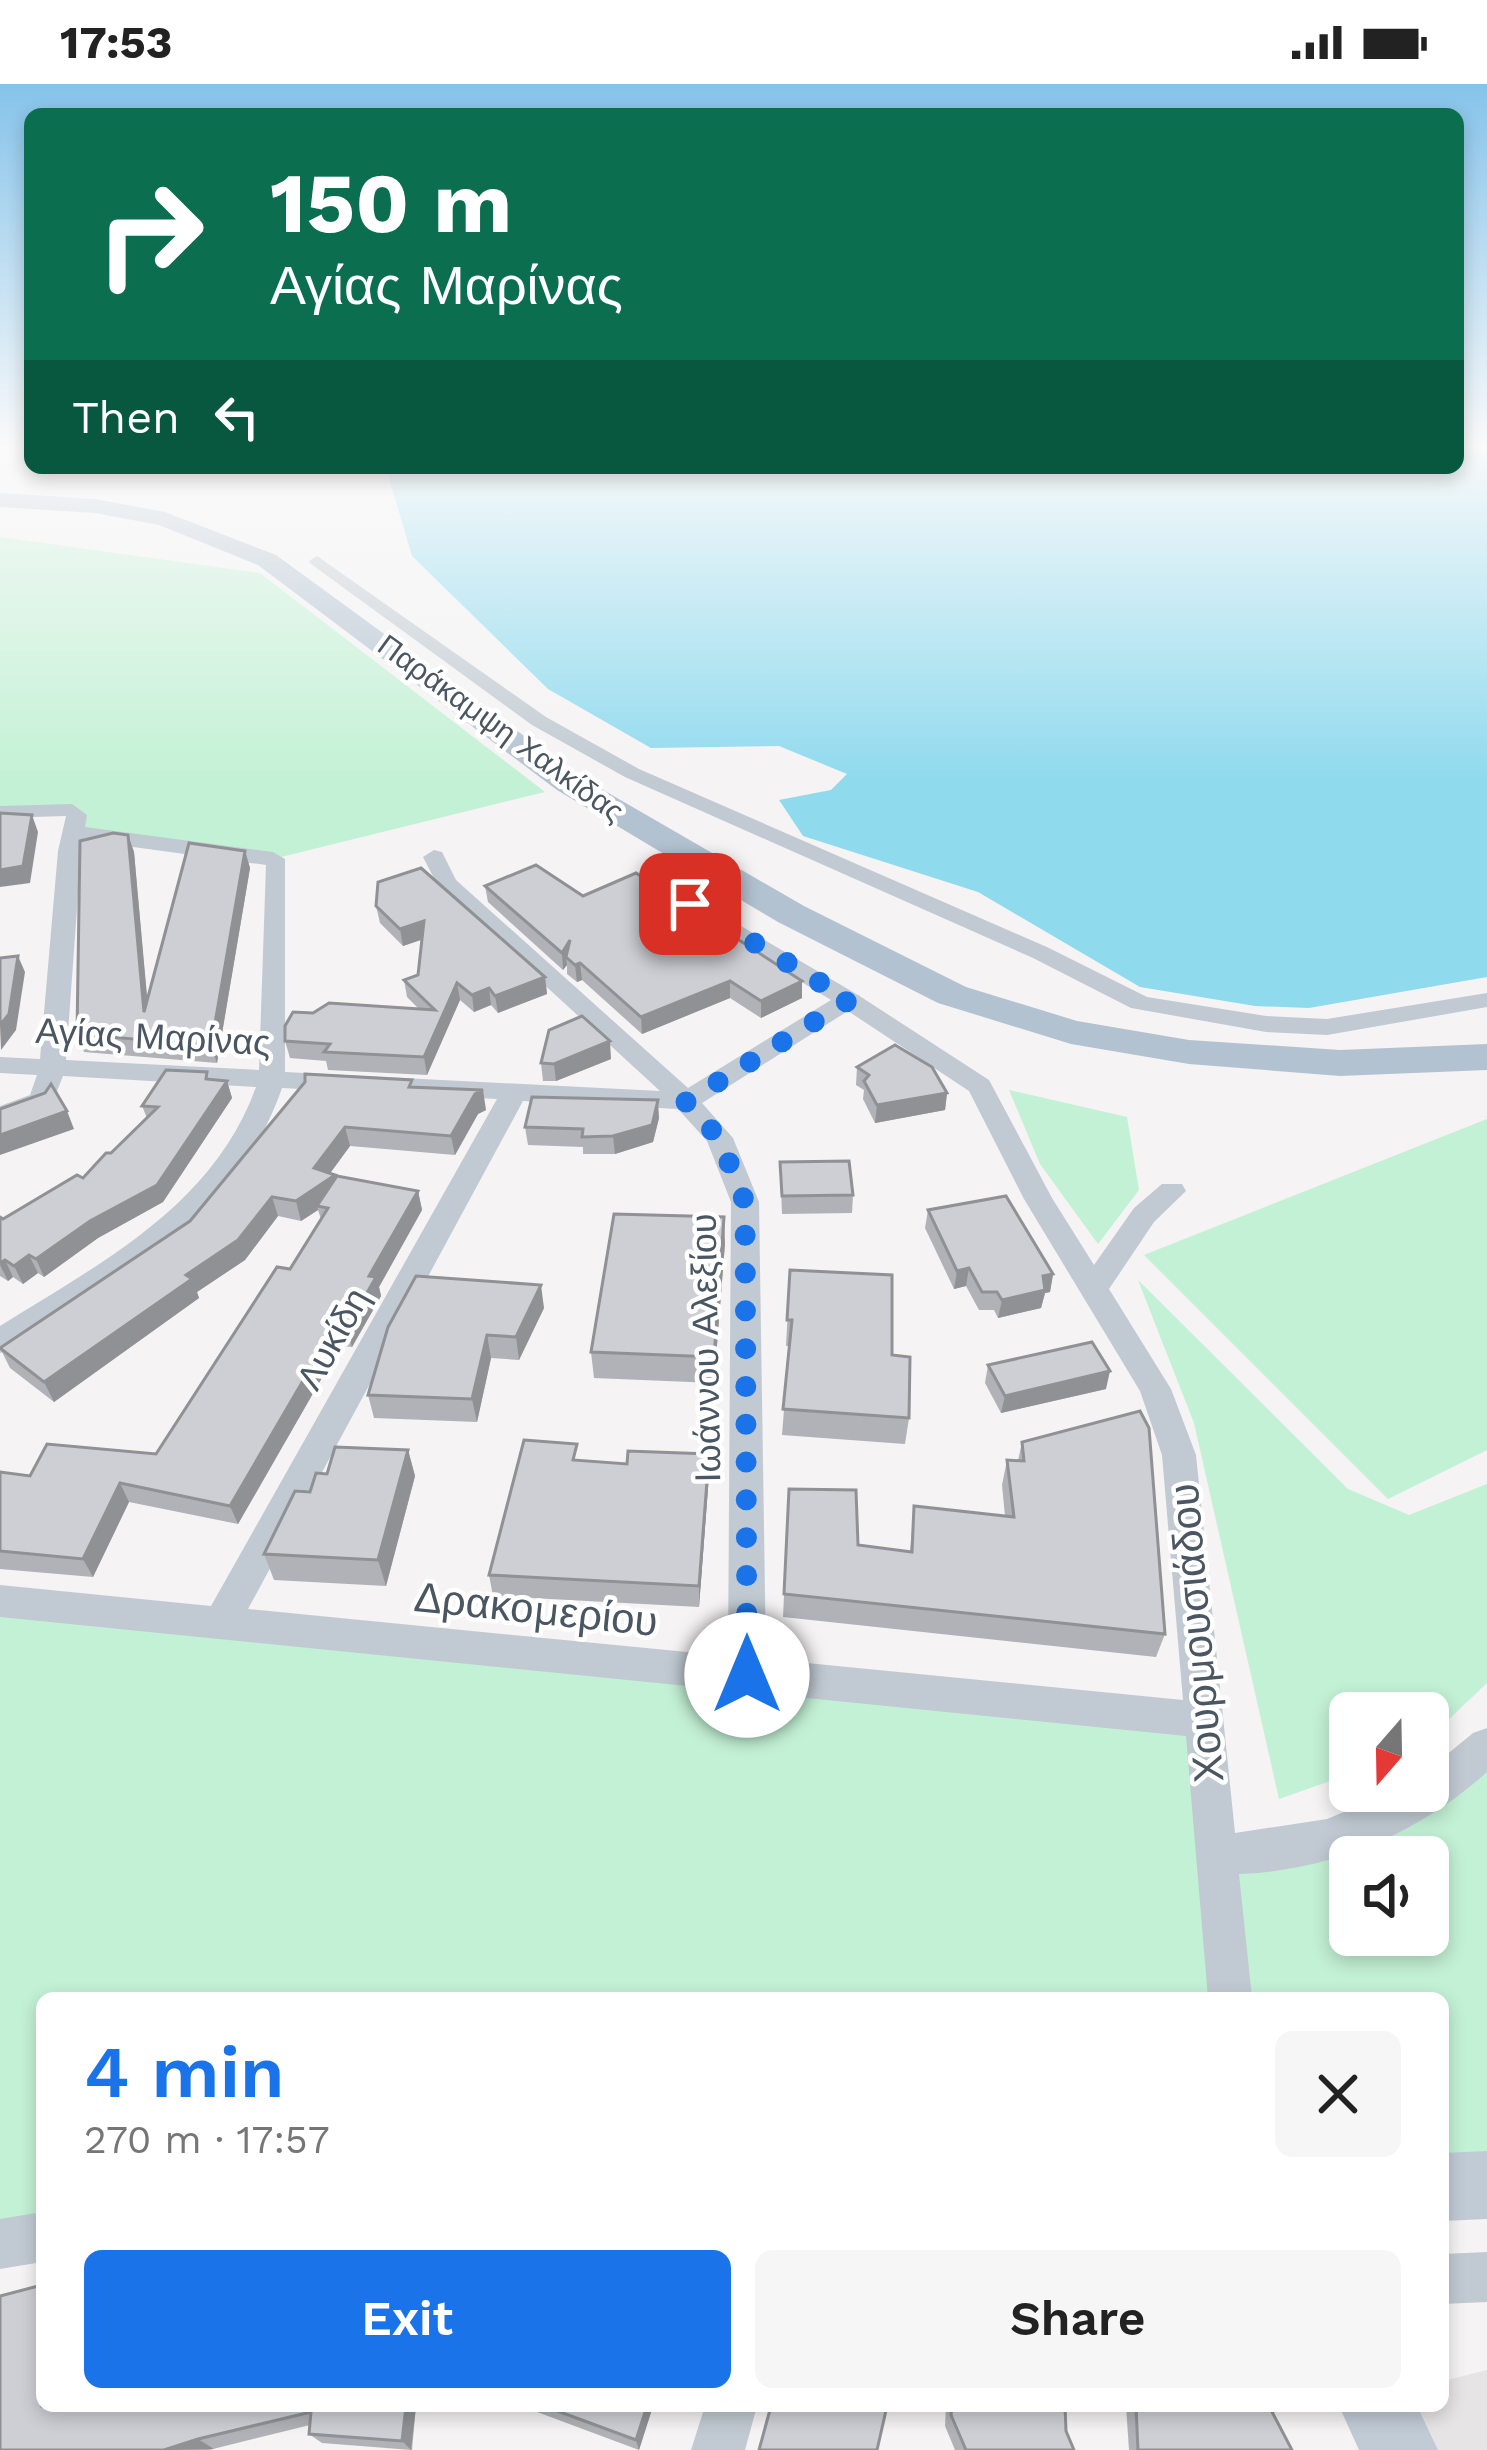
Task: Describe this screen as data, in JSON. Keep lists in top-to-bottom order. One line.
{"streets":{"main road":["Παράκαμψη Χαλκίδας"],"street":["Αγίας Μαρίνας","Λυκίδη","Ιωάννου Αλεξίου","Δρακομερίου","Χουρμουσιάδου"]},"crossings":[["Αγίας Μαρίνας","Λυκίδη"],["Αγίας Μαρίνας","Ιωάννου Αλεξίου"],["Λυκίδη","Δρακομερίου"],["Ιωάννου Αλεξίου","Δρακομερίου"],["Δρακομερίου","Χουρμουσιάδου"]],"north":"bottom","page":{"status":"17:53","turn":["150 m","Αγίας Μαρίνας"],"then":"Then","heading":["4 min","270 m · 17:57"],"buttons":["Exit","Share"]}}
